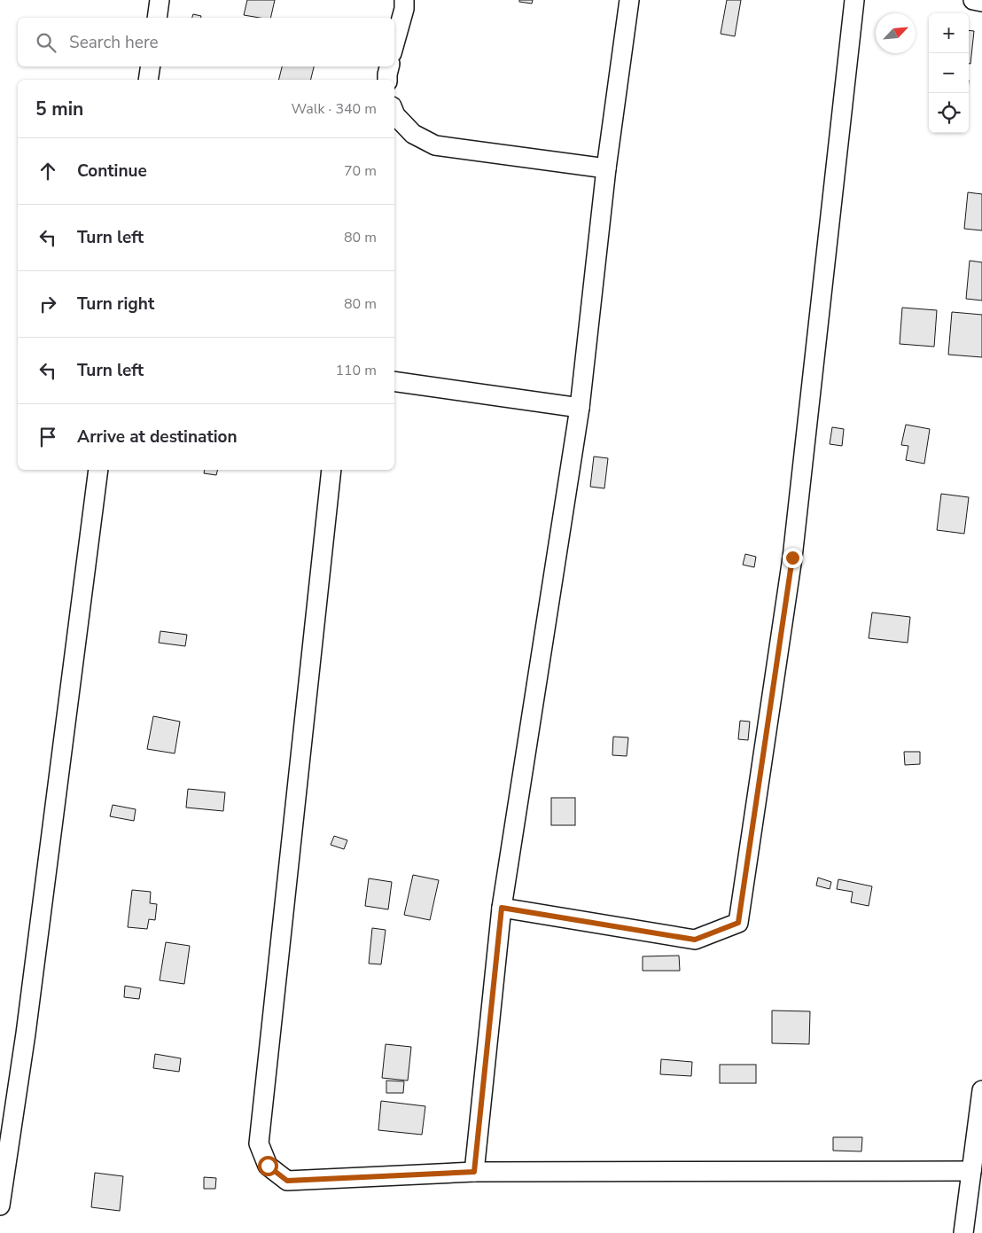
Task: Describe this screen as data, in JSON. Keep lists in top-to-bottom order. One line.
{"north":"top right","page":{"map_buttons":["+","−"],"search":"Search here","heading":["5 min","Walk · 340 m"],"list":[["Continue","70 m"],["Turn left","80 m"],["Turn right","80 m"],["Turn left","110 m"],"Arrive at destination"]}}
